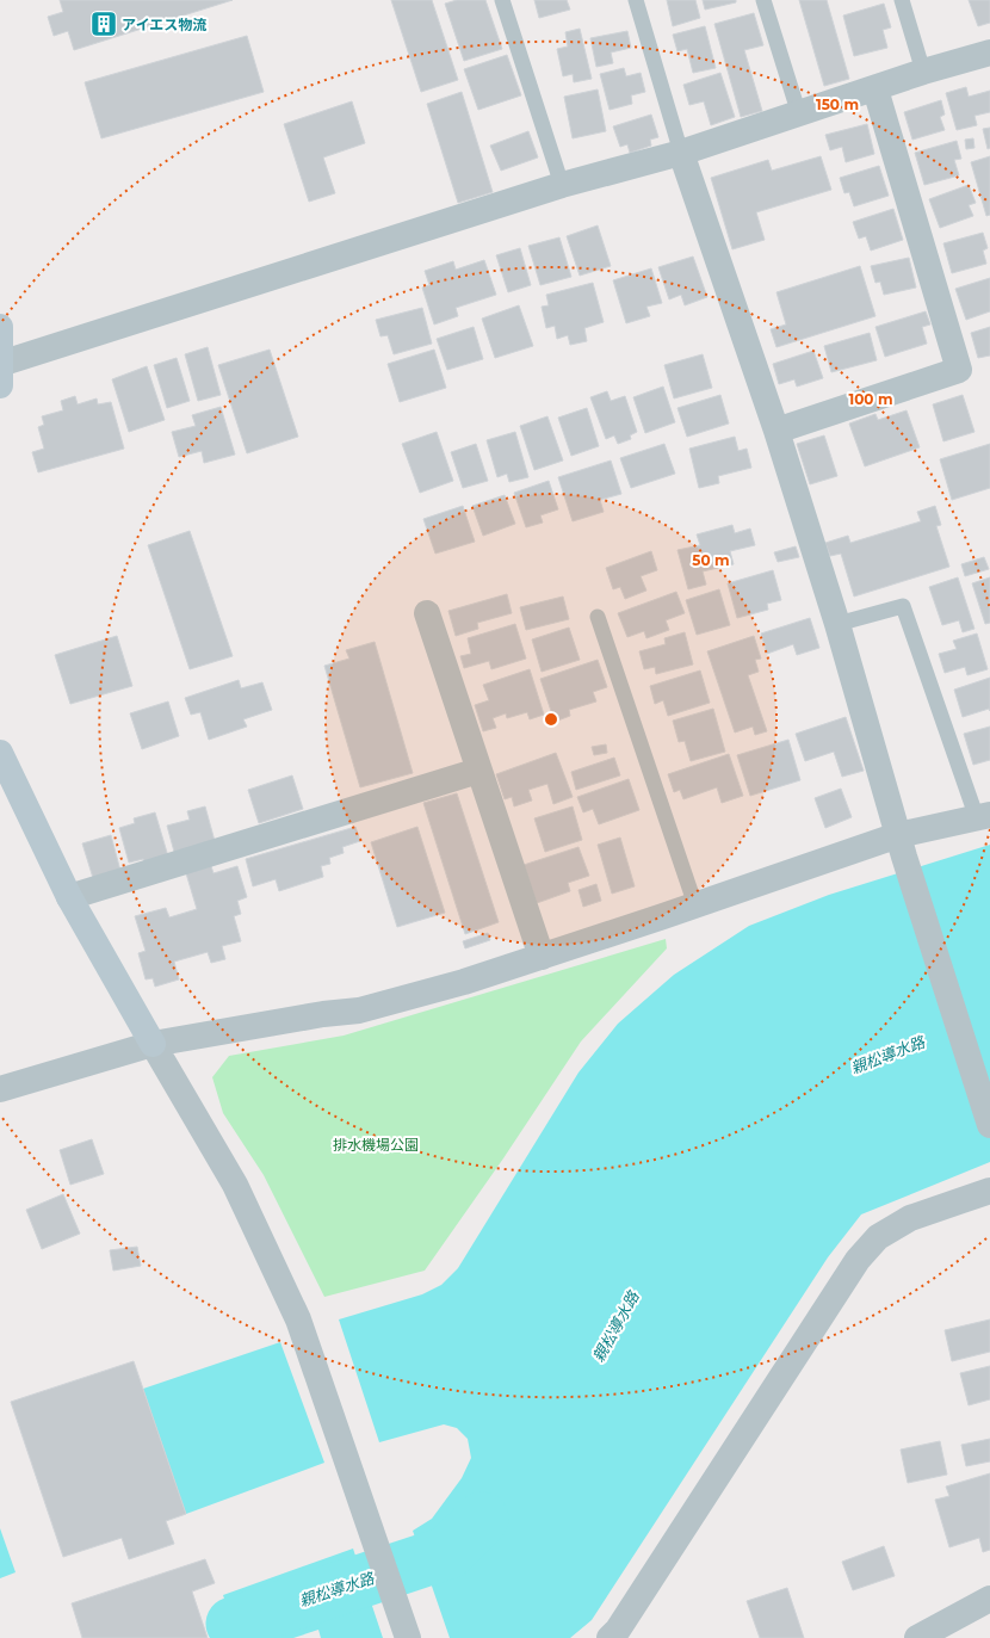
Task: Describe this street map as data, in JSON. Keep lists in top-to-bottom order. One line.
{"water":["親松導水路"],"parks":["排水機場公園"],"places":{"building":["アイエス物流"]},"rings":["150 m","100 m","50 m"]}
